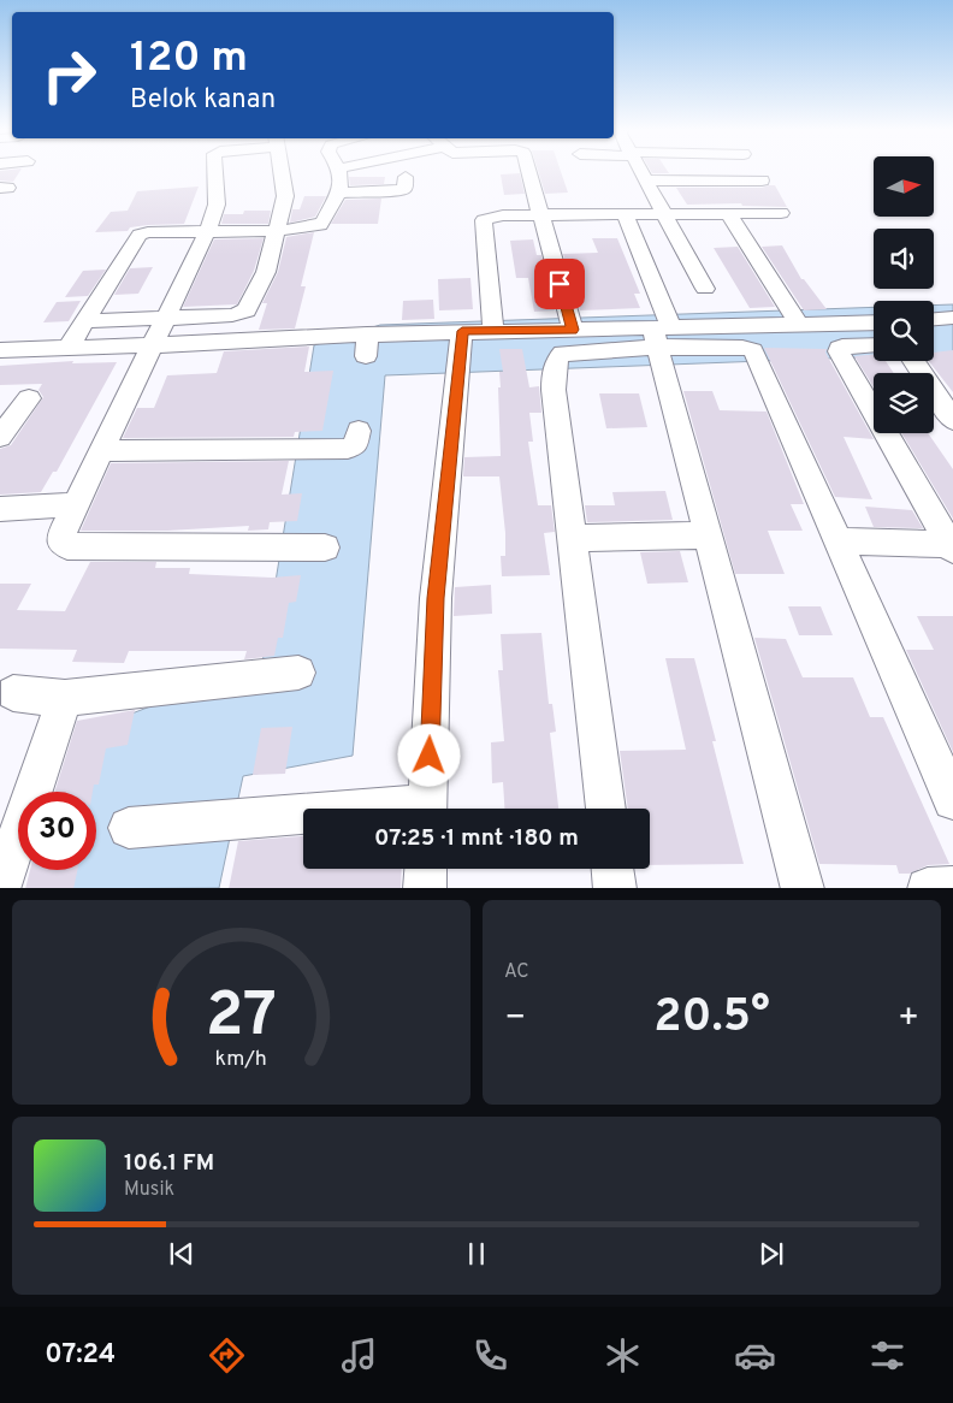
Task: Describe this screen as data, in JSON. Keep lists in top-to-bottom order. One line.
{"north":"right","page":{"turn":["120 m","Belok kanan"],"limit":"30","trip":"07:25 · 1 mnt · 180 m","tile":"AC","heat":["−","20.5°","+"],"song":["106.1 FM","Musik"],"tabs":"07:24","gauge":["27","km/h"]}}
